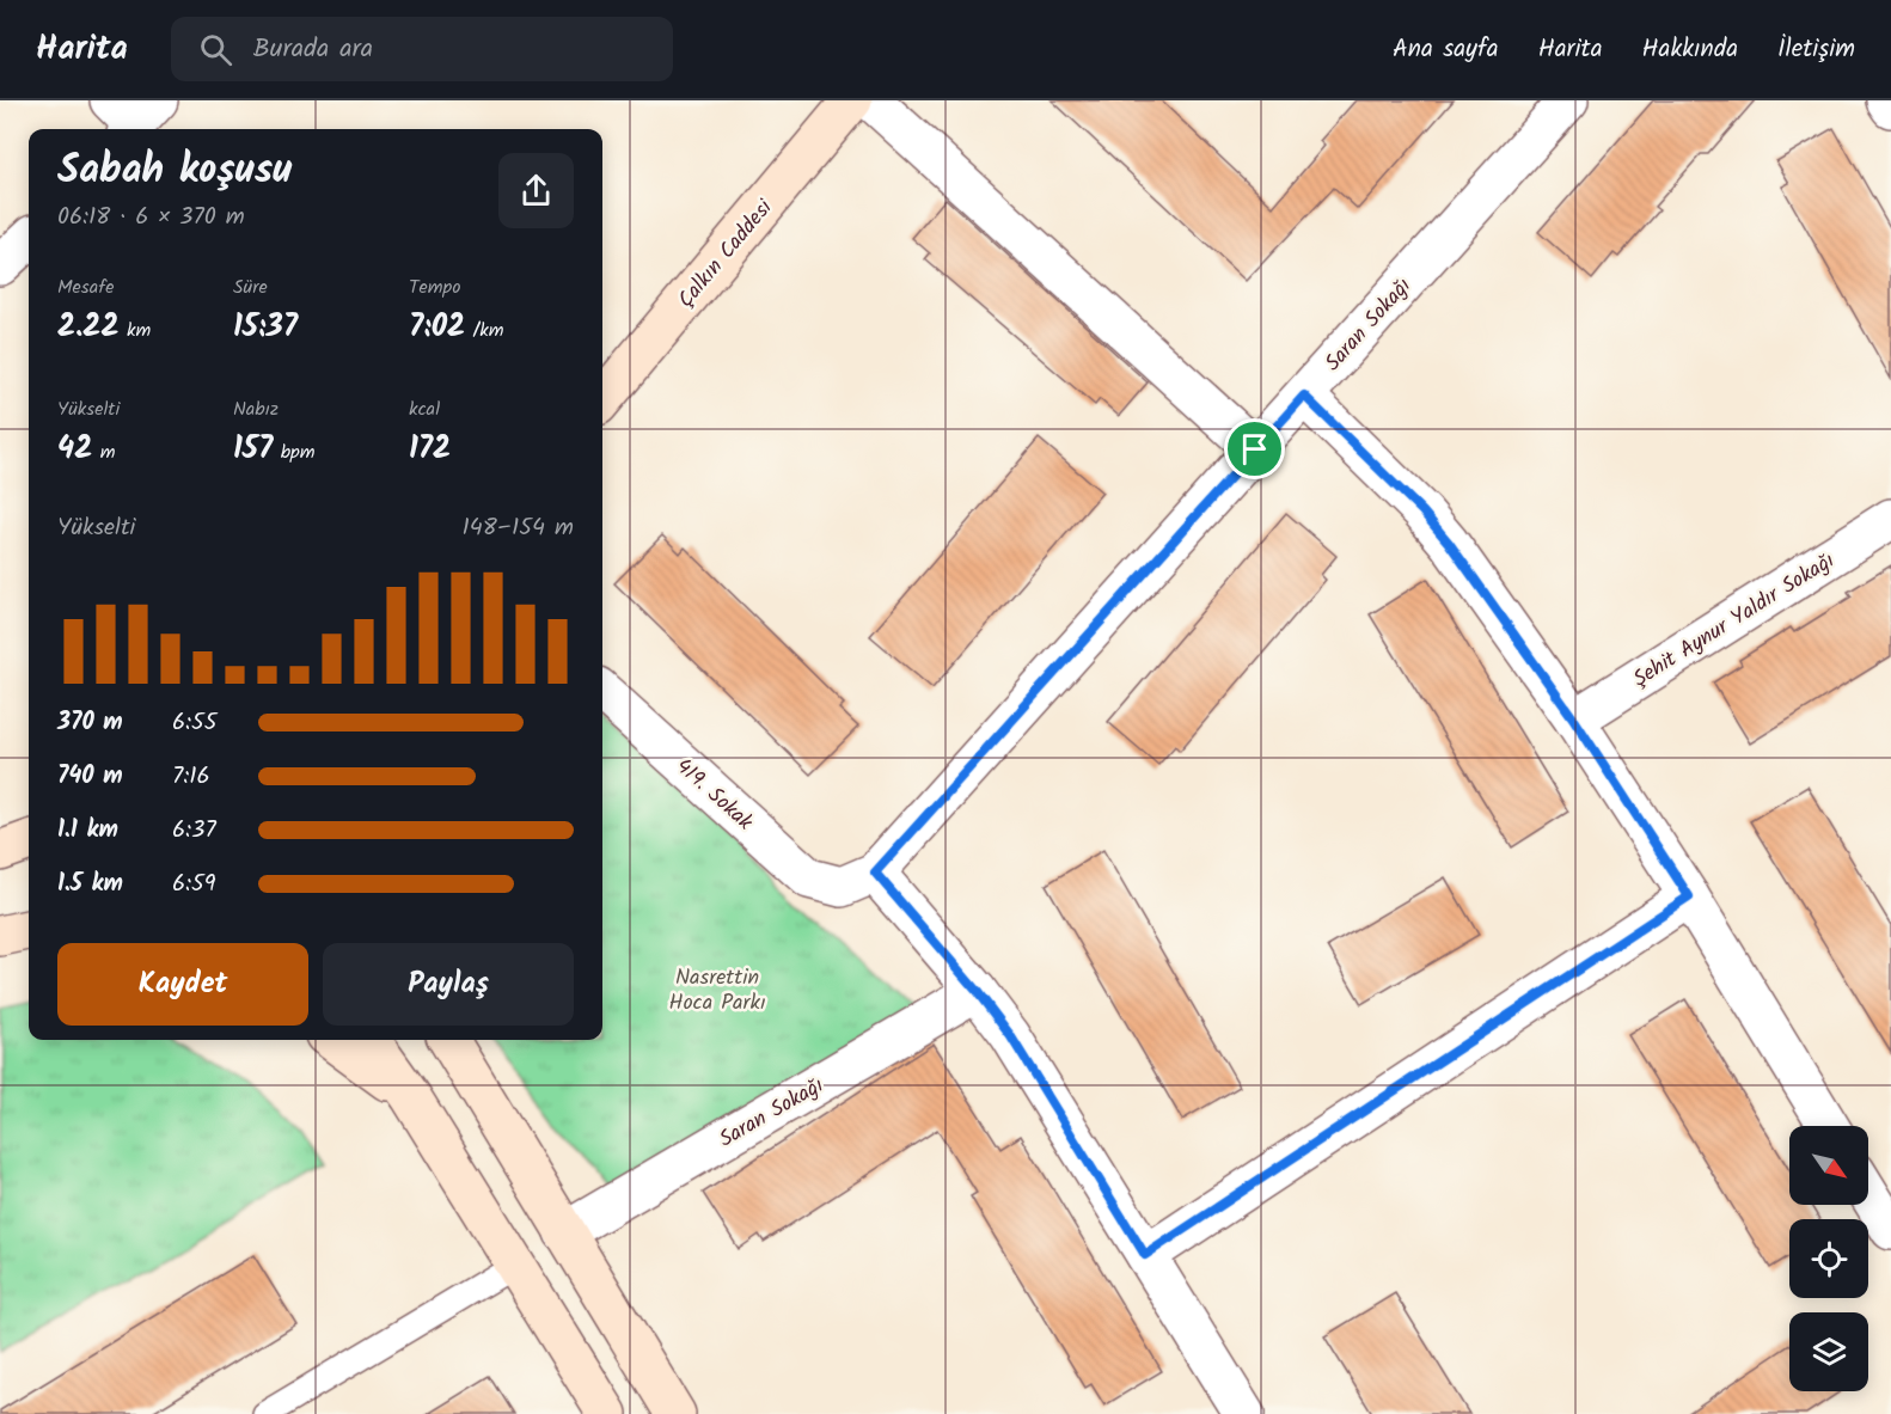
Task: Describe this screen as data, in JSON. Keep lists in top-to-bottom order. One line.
{"streets":{"main road":["Çalkın Caddesi"],"street":["Saran Sokağı","Şehit Aynur Yaldır Sokağı","419. Sokak"]},"crossings":[["Saran Sokağı","419. Sokak"]],"parks":["Nasrettin Hoca Parkı"],"north":"bottom right","page":{"header":"Harita","search":"Burada ara","nav":["Ana sayfa","Harita","Hakkında","İletişim"],"heading":["Sabah koşusu","06:18 · 6 × 370 m"],"stats":[["Mesafe","2.22 km"],["Süre","15:37"],["Tempo","7:02 /km"],["Yükselti","42 m"],["Nabız","157 bpm"],["kcal","172"]],"chart":["Yükselti","148–154 m"],"list":[{"name":"370 m","note":"6:55"},{"name":"740 m","note":"7:16"},{"name":"1.1 km","note":"6:37"},{"name":"1.5 km","note":"6:59"}],"buttons":["Kaydet","Paylaş"]}}
